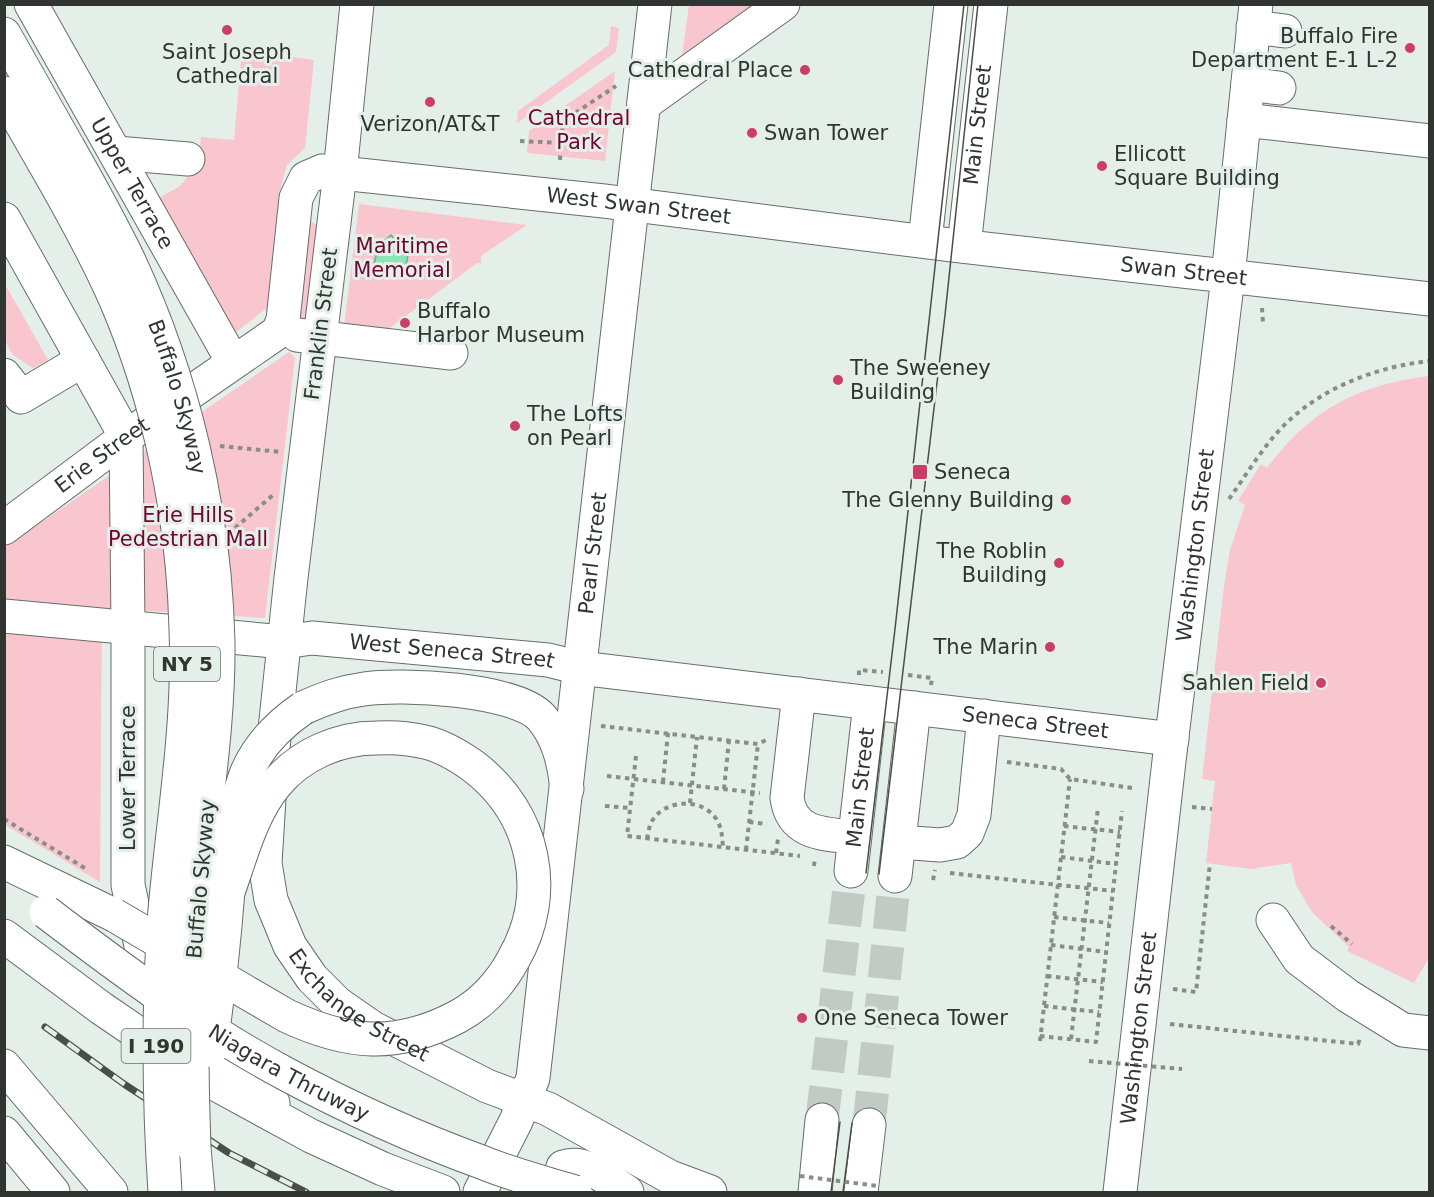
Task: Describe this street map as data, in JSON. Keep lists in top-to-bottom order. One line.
{"streets":{"main road":["Main Street","Upper Terrace","West Swan Street","Swan Street","Franklin Street","Buffalo Skyway","Erie Street","Washington Street","Pearl Street","West Seneca Street","NY 5","Seneca Street","Lower Terrace","Exchange Street","I 190","Niagara Thruway"]},"crossings":[["Main Street","West Swan Street"],["Main Street","Swan Street"],["Main Street","West Seneca Street"],["Main Street","Seneca Street"],["Upper Terrace","Erie Street"],["West Swan Street","Swan Street"],["West Swan Street","Franklin Street"],["West Swan Street","Pearl Street"],["Swan Street","Washington Street"],["Franklin Street","West Seneca Street"],["Franklin Street","Exchange Street"],["Erie Street","Lower Terrace"],["Washington Street","Seneca Street"],["Pearl Street","West Seneca Street"],["Pearl Street","Exchange Street"],["West Seneca Street","Seneca Street"],["West Seneca Street","Lower Terrace"],["West Seneca Street","Exchange Street"]],"parks":["Cathedral Park","Maritime Memorial","Erie Hills Pedestrian Mall"],"places":{"other":["Saint Joseph Cathedral","Buffalo Fire Department E-1 L-2","Cathedral Place","Verizon/AT&T","Swan Tower","Ellicott Square Building","Buffalo Harbor Museum","The Sweeney Building","The Lofts on Pearl","The Glenny Building","The Roblin Building","The Marin","Sahlen Field","One Seneca Tower"],"transit":["Seneca"]}}
